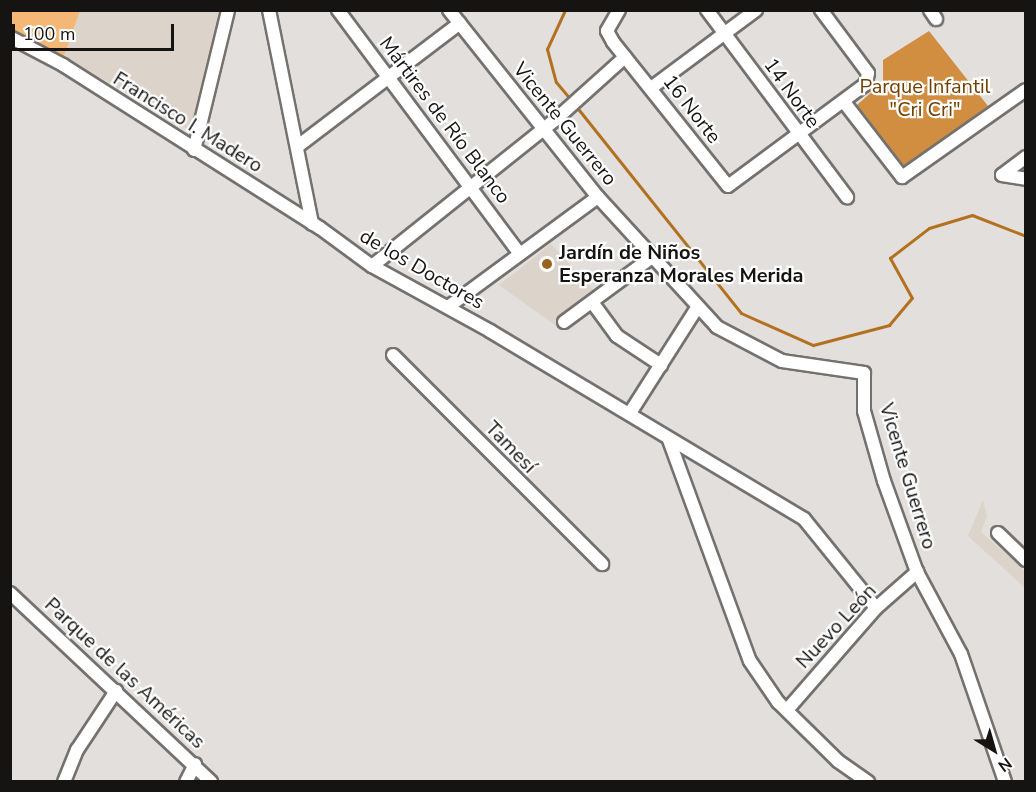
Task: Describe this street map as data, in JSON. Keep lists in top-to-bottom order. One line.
{"streets":{"street":["14 Norte","16 Norte","Mártires de Río Blanco","Francisco I. Madero","Vicente Guerrero","de los Doctores","Tamesí","Nuevo León","Parque de las Américas"]},"crossings":[["14 Norte","16 Norte"],["Francisco I. Madero","de los Doctores"],["Vicente Guerrero","Nuevo León"],["de los Doctores","Nuevo León"]],"parks":["Parque Infantil \"Cri Cri\""],"places":["Jardín de Niños Esperanza Morales Merida"],"scale_bar":"100 m","north":"bottom right"}
